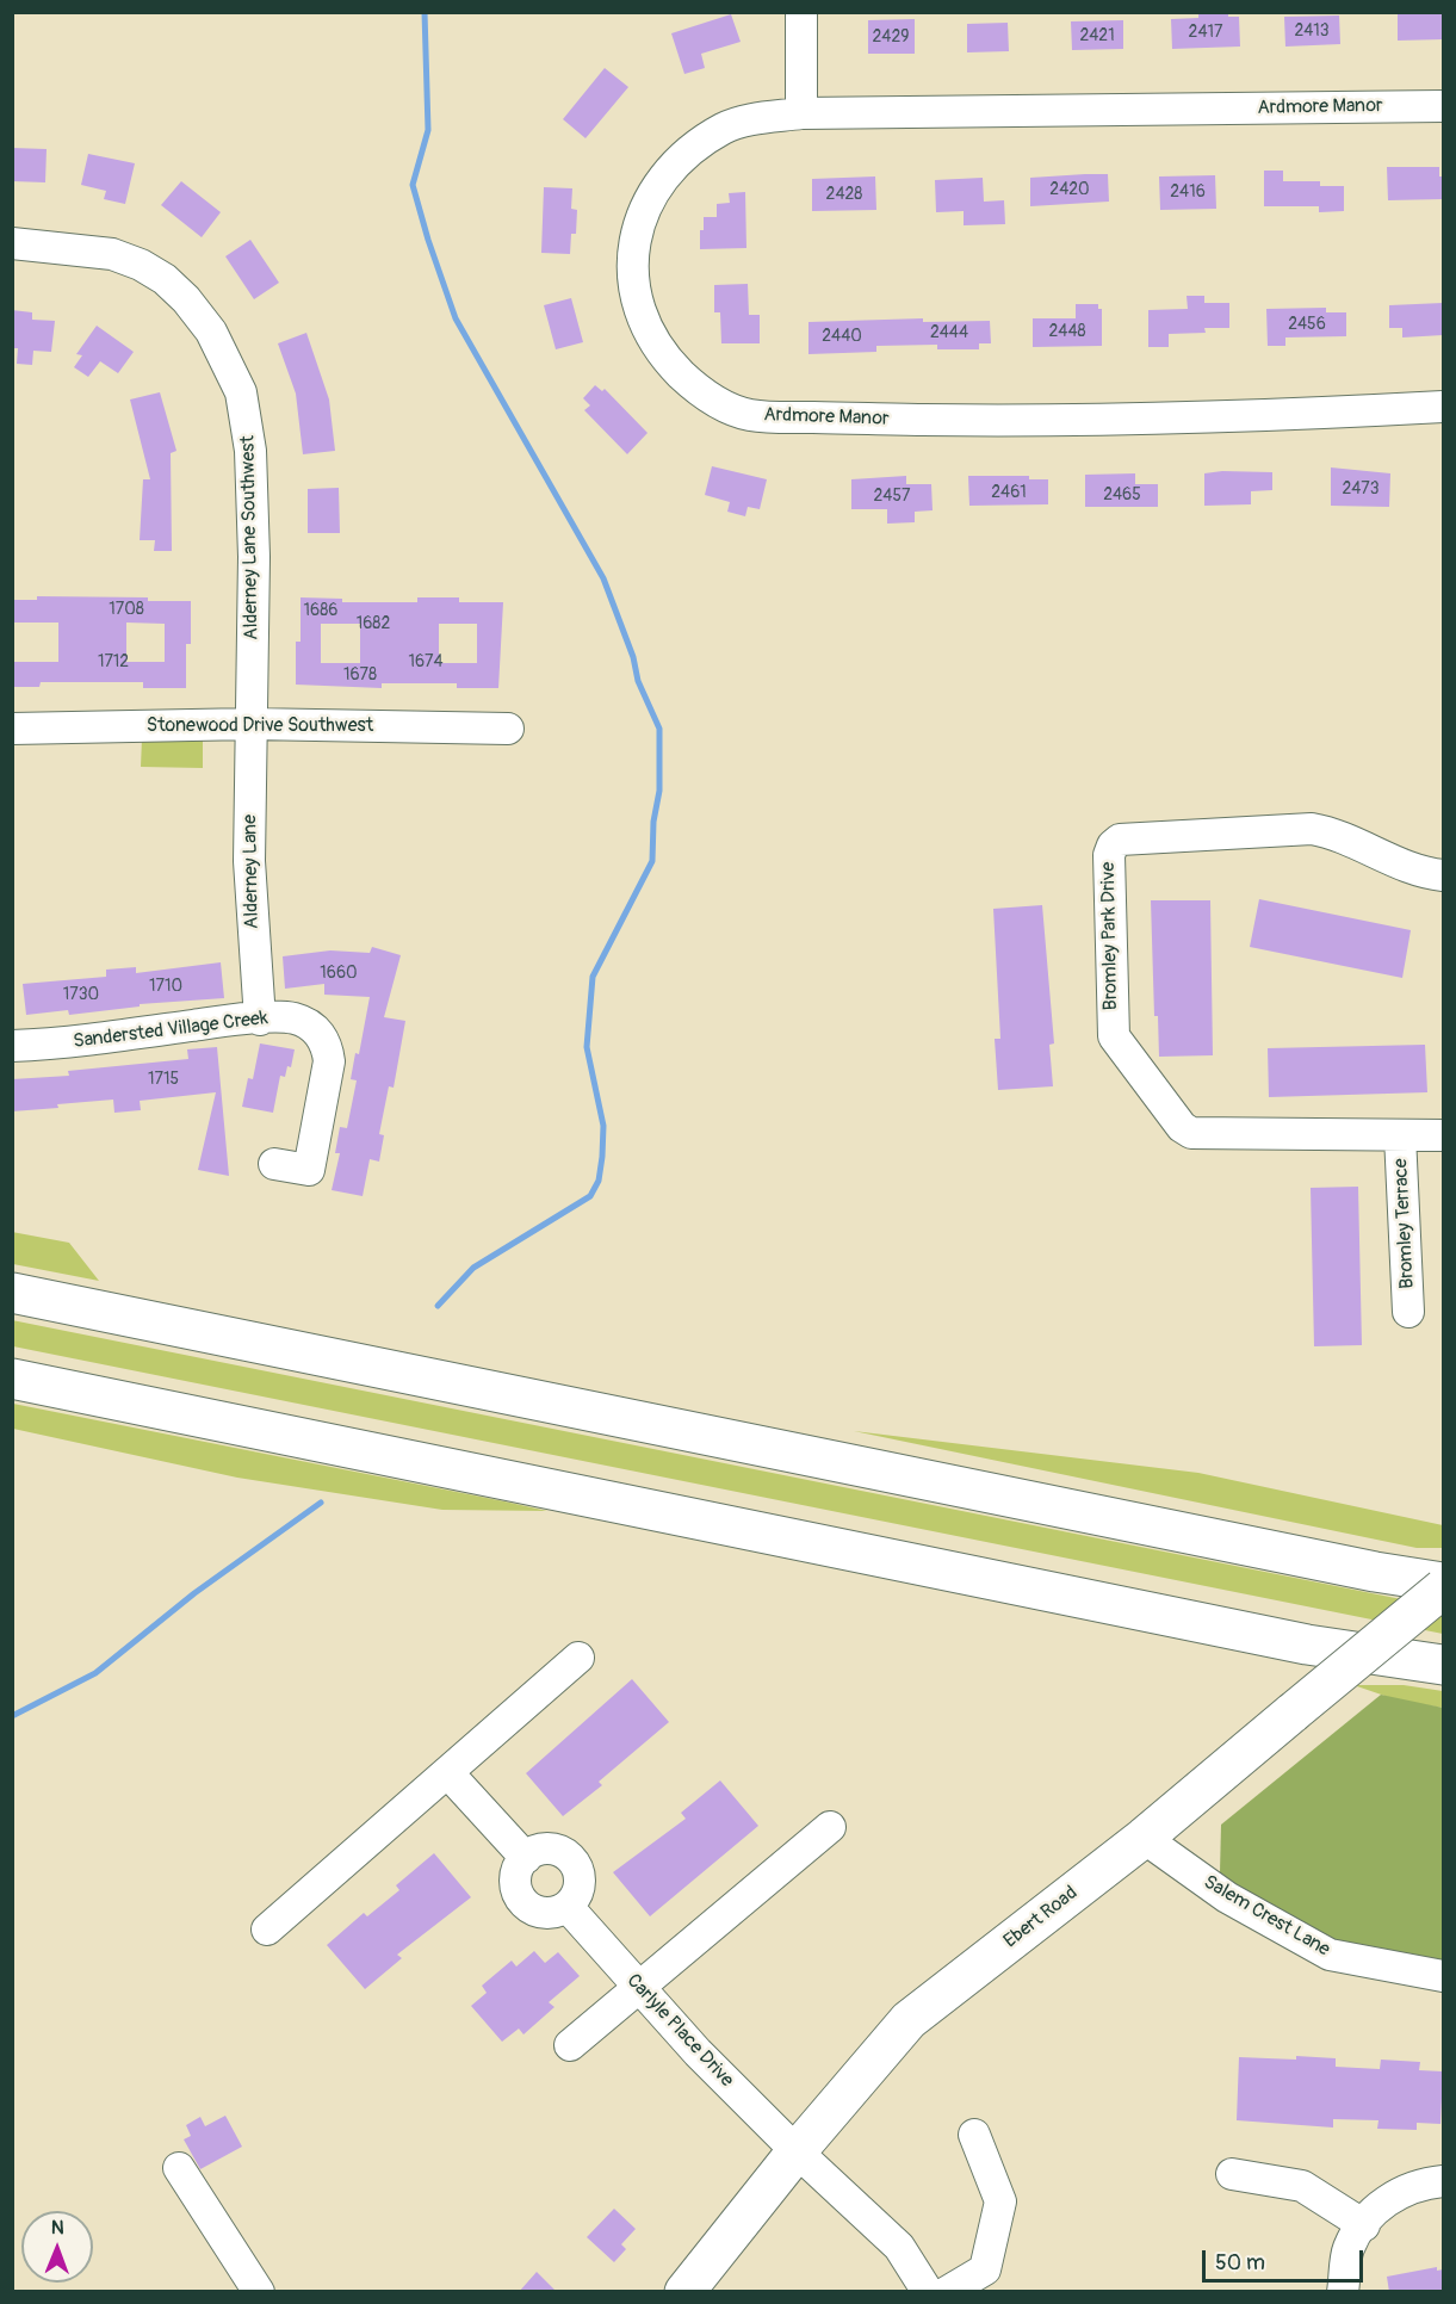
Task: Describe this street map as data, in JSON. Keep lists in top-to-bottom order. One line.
{"streets":{"main road":["Ebert Road"],"street":["Ardmore Manor","Alderney Lane Southwest","Stonewood Drive Southwest","Alderney Lane","Bromley Park Drive","Sandersted Village Creek","Bromley Terrace","Salem Crest Lane","Carlyle Place Drive"]},"crossings":[["Alderney Lane Southwest","Stonewood Drive Southwest"],["Alderney Lane Southwest","Alderney Lane"],["Stonewood Drive Southwest","Alderney Lane"],["Alderney Lane","Sandersted Village Creek"],["Bromley Park Drive","Bromley Terrace"],["Salem Crest Lane","Ebert Road"],["Ebert Road","Carlyle Place Drive"]],"house_numbers":["2413","2417","2421","2429","2420","2416","2428","2456","2448","2444","2440","2473","2461","2465","2457","1708","1686","1682","1712","1674","1678","1660","1710","1730","1715"],"scale_bar":"50 m","north":"top"}
